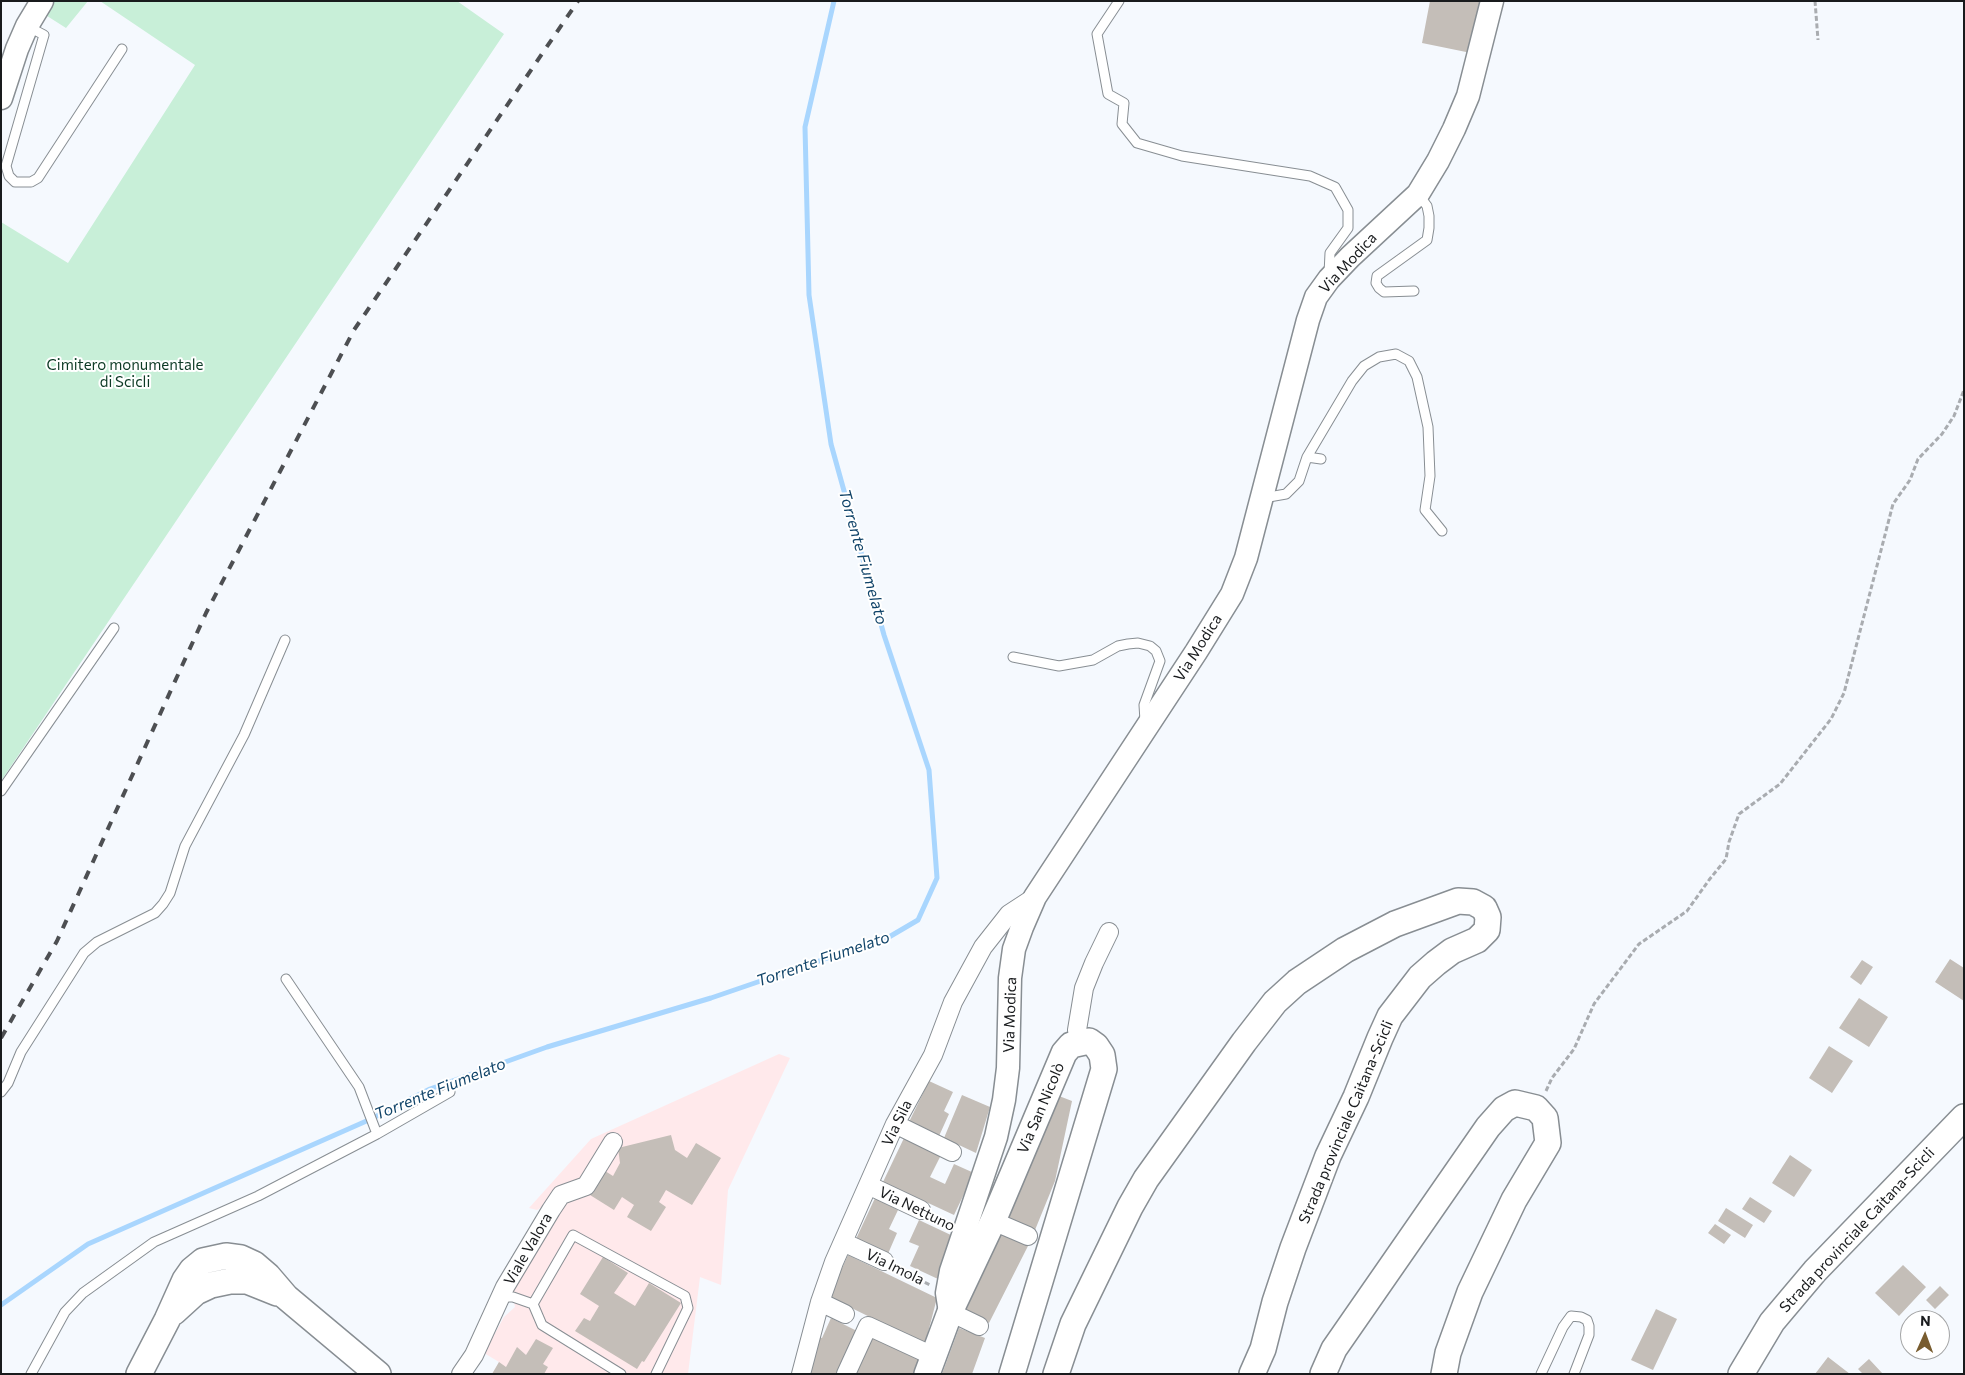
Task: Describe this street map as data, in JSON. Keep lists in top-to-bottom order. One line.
{"streets":{"main road":["Via San Nicolò","Strada provinciale Caitana-Scicli"],"street":["Via Modica","Via Sila","Via Nettuno","Viale Valora","Via Imola"]},"crossings":[["Via Modica","Via San Nicolò"],["Via Modica","Via Sila"],["Via Modica","Via Nettuno"],["Via Modica","Via Imola"],["Via San Nicolò","Via Imola"],["Via Sila","Via Nettuno"],["Via Sila","Via Imola"]],"water":["Torrente Fiumelato"],"parks":["Cimitero monumentale di Scicli"],"north":"top"}
